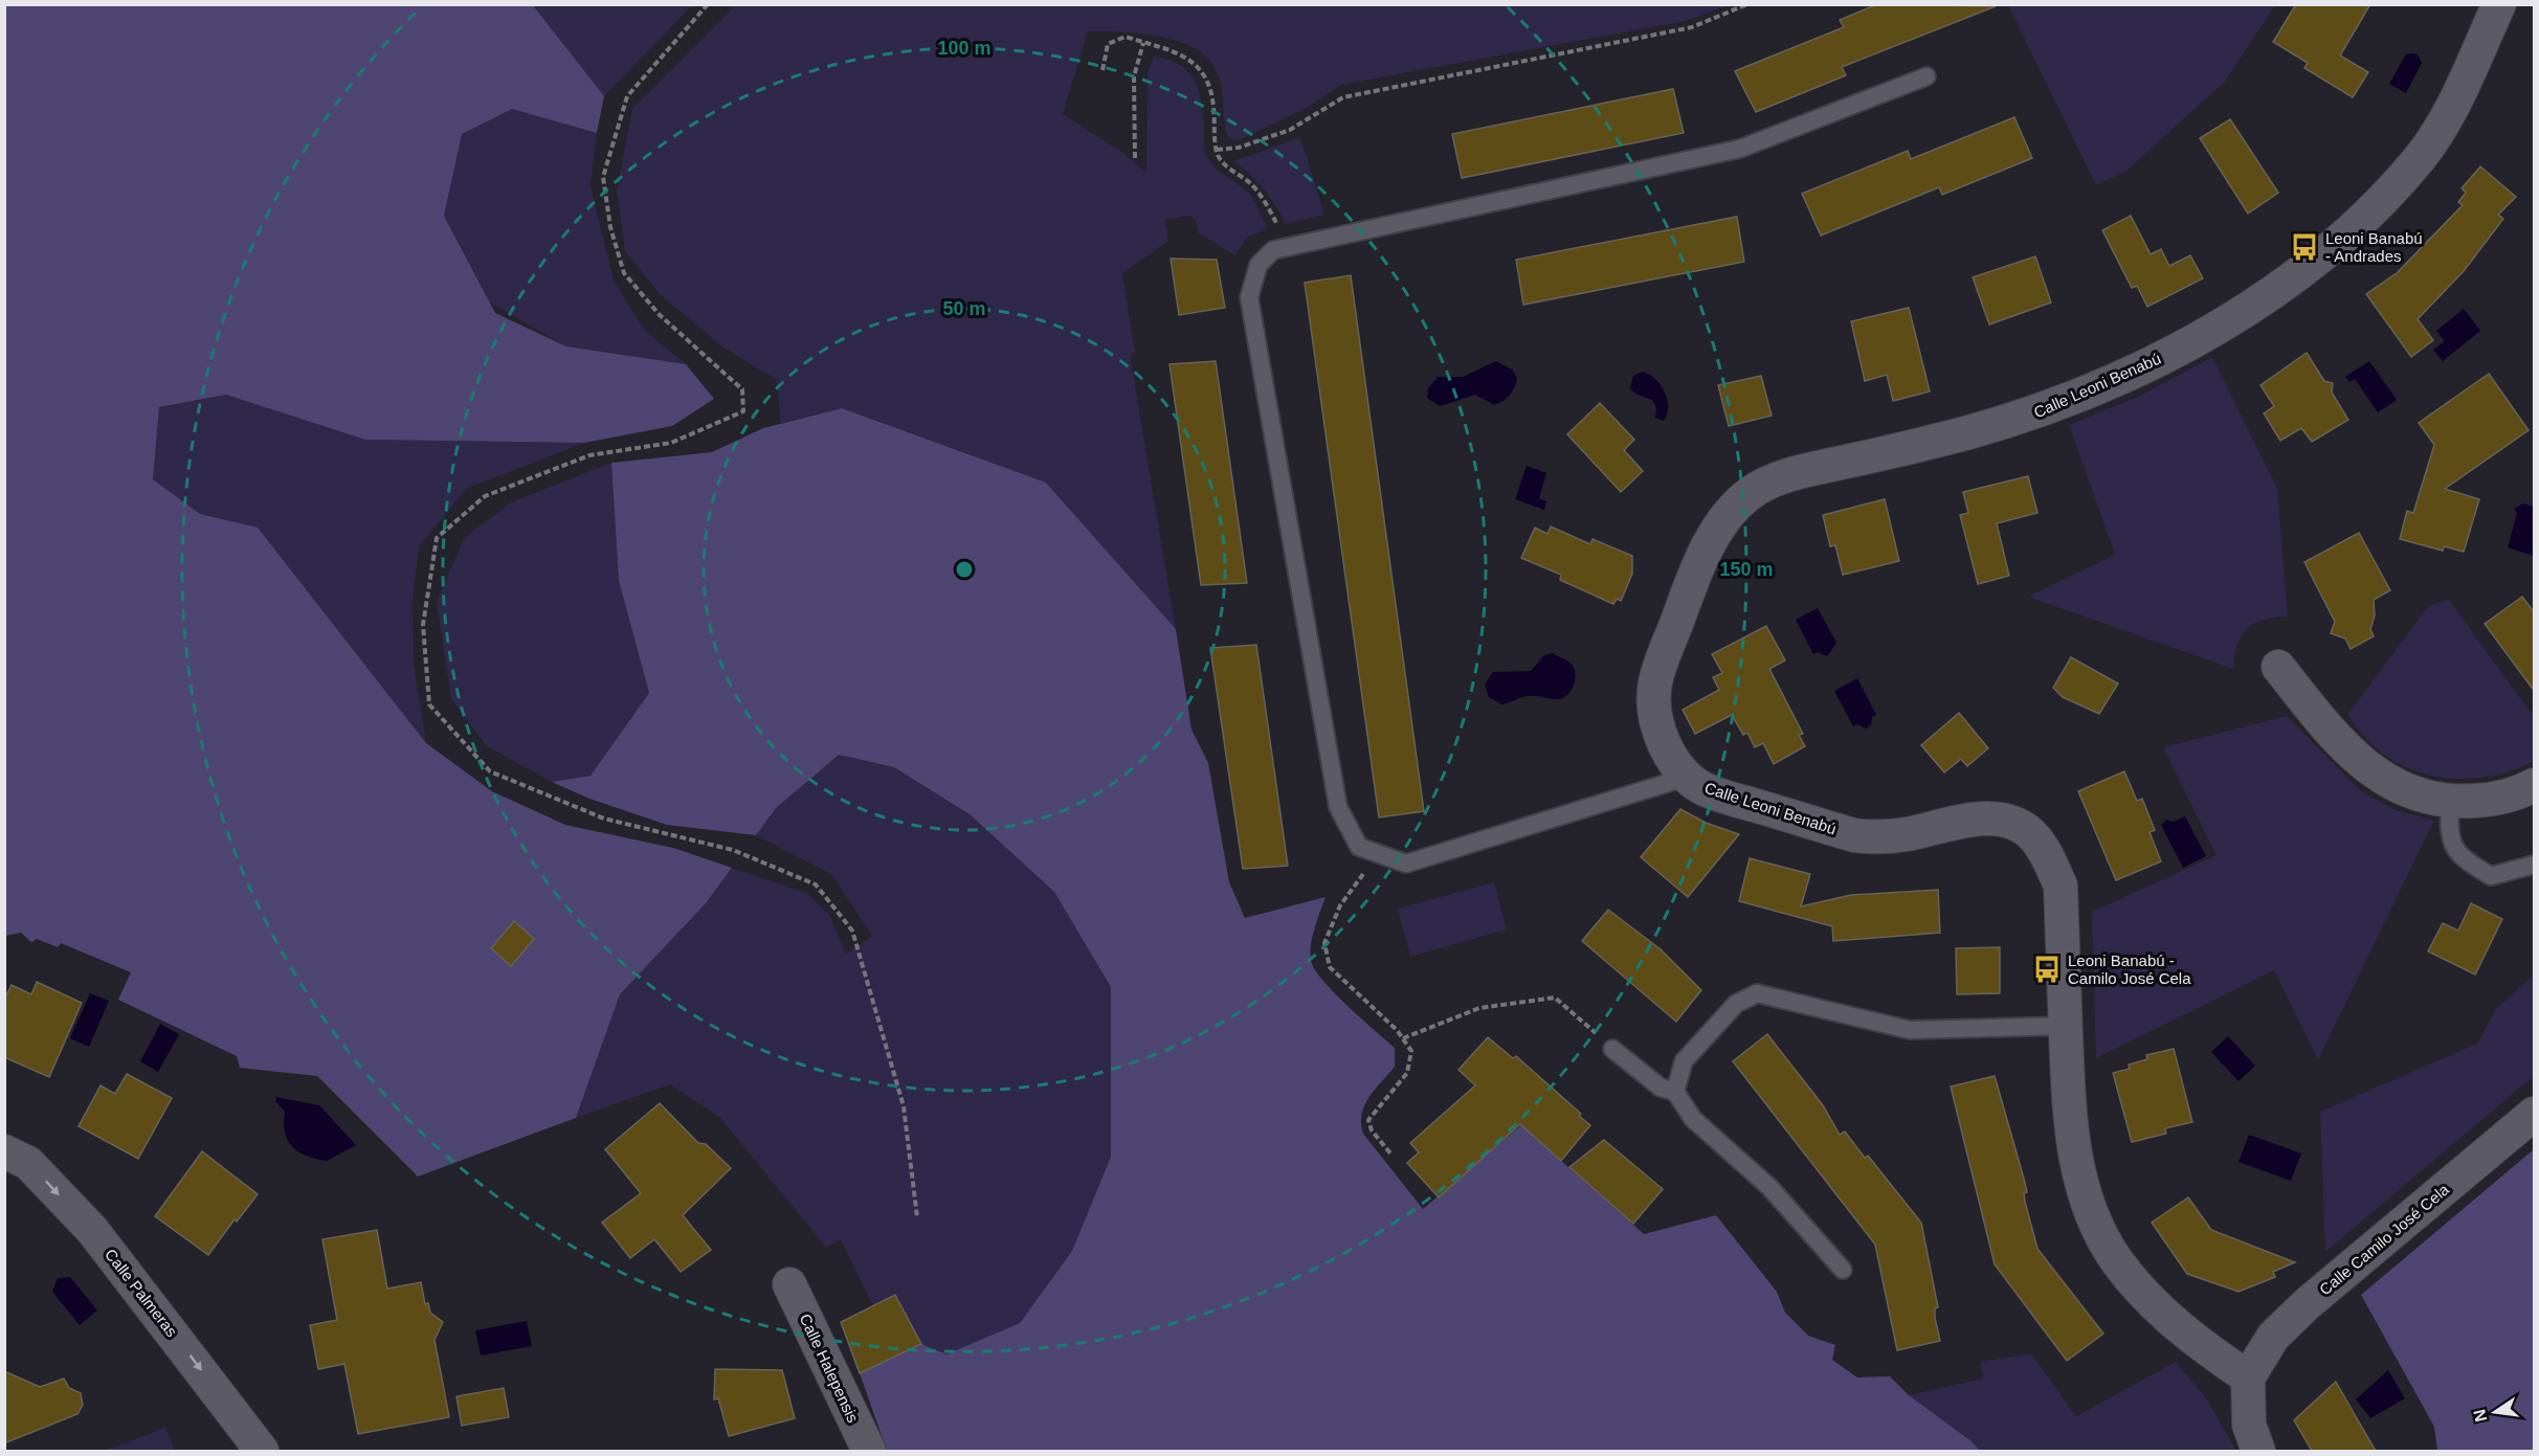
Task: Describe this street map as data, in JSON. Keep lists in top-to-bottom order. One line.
{"streets":{"street":["Calle Leoni Benabú","Calle Camilo José Cela","Calle Palmeras","Calle Halepensis"]},"crossings":[["Calle Leoni Benabú","Calle Camilo José Cela"]],"one_way":["Calle Palmeras"],"places":{"bus stop":["Leoni Banabú - Andrades","Leoni Banabú - Camilo José Cela"]},"north":"left","rings":["100 m","50 m","150 m"]}
